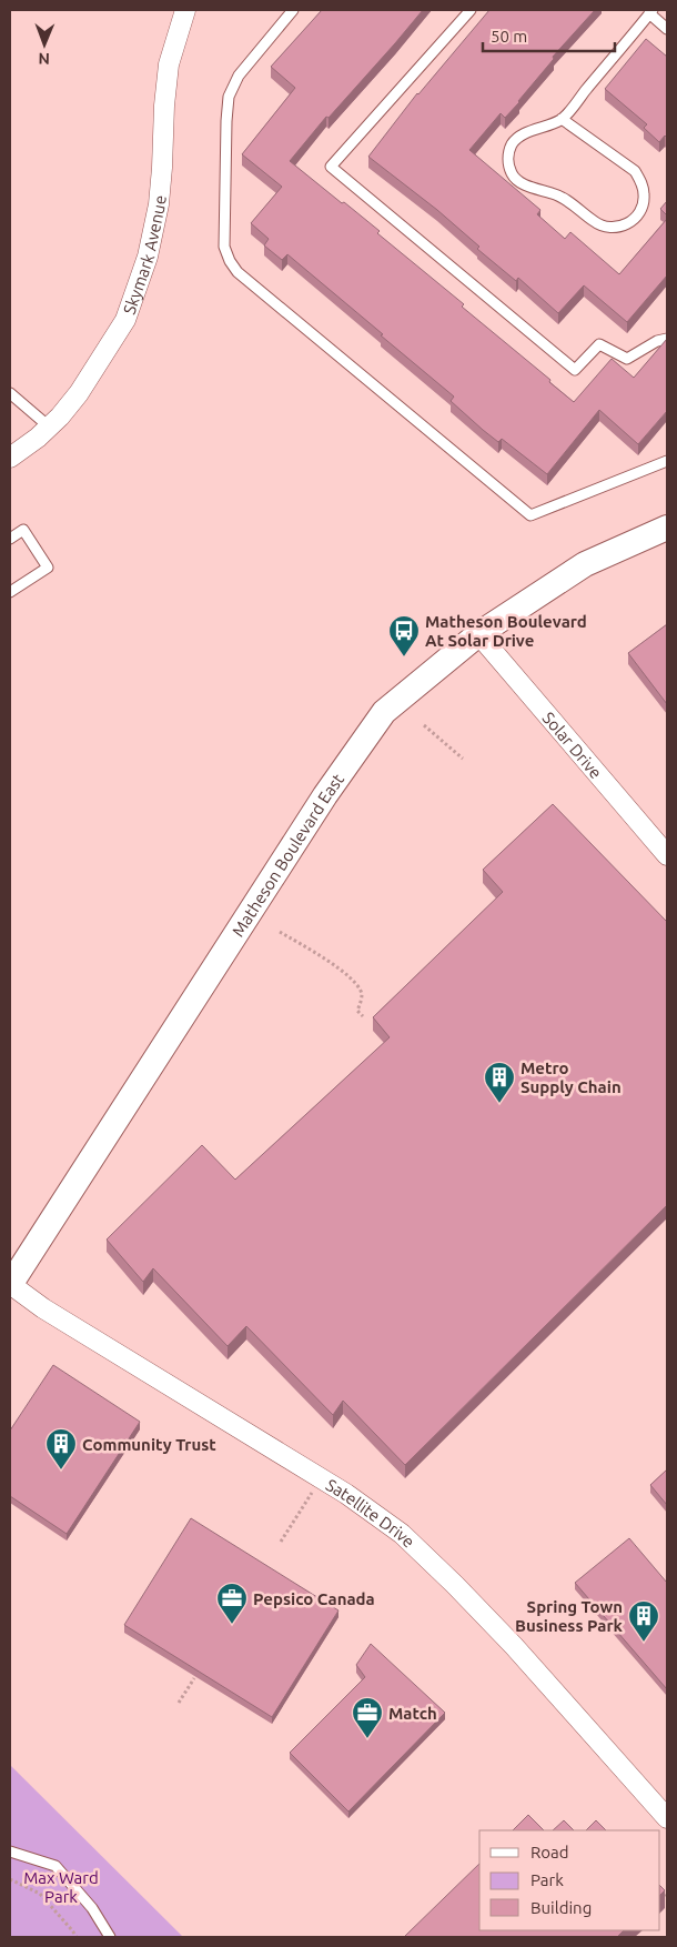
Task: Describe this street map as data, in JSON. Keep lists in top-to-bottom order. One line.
{"streets":{"street":["Skymark Avenue","Solar Drive","Matheson Boulevard East","Satellite Drive"]},"crossings":[["Solar Drive","Matheson Boulevard East"],["Matheson Boulevard East","Satellite Drive"]],"parks":["Max Ward Park"],"places":{"bus stop":["Matheson Boulevard At Solar Drive"],"building":["Metro Supply Chain","Community Trust","Spring Town Business Park"],"office":["Pepsico Canada","Match"]},"legend":["Road","Park","Building"],"scale_bar":"50 m","north":"bottom"}
